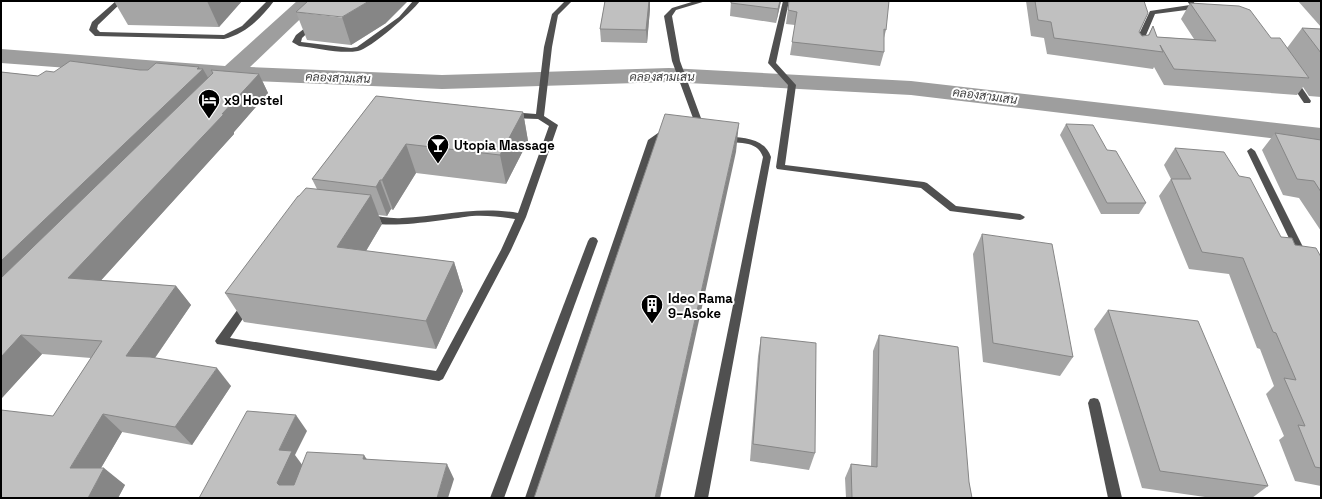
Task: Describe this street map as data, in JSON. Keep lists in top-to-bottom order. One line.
{"water":["คลองสามเสน"],"places":{"hotel":["x9 Hostel"],"bar":["Utopia Massage"],"building":["Ideo Rama 9–Asoke"]}}
